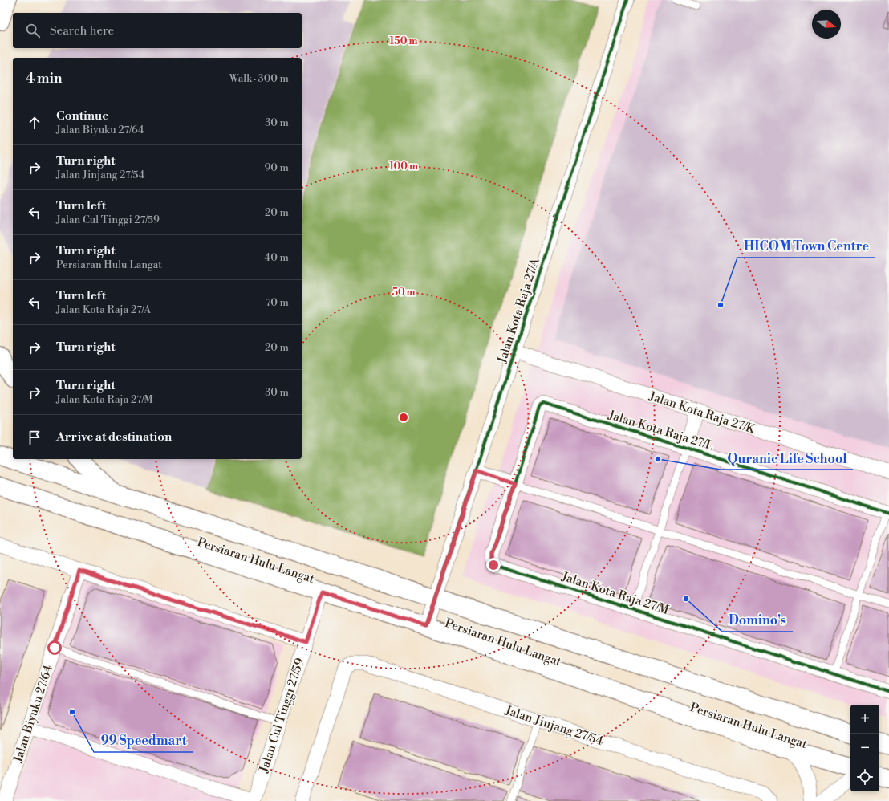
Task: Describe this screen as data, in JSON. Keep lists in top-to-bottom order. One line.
{"streets":{"main road":["Persiaran Hulu Langat"],"street":["Jalan Kota Raja 27/A","Jalan Kota Raja 27/K","Jalan Kota Raja 27/L","Jalan Kota Raja 27/M","Jalan Biyuku 27/64","Jalan Cul Tinggi 27/59","Jalan Jinjang 27/54"]},"crossings":[["Jalan Kota Raja 27/A","Jalan Kota Raja 27/K"],["Jalan Kota Raja 27/A","Persiaran Hulu Langat"],["Jalan Kota Raja 27/L","Jalan Kota Raja 27/M"],["Persiaran Hulu Langat","Jalan Cul Tinggi 27/59"]],"places":["HICOM Town Centre","Quranic Life School","Domino's","99 Speedmart"],"north":"right","page":{"search":"Search here","heading":["4 min","Walk · 300 m"],"list":[["Continue","Jalan Biyuku 27/64","30 m"],["Turn right","Jalan Jinjang 27/54","90 m"],["Turn left","Jalan Cul Tinggi 27/59","20 m"],["Turn right","Persiaran Hulu Langat","40 m"],["Turn left","Jalan Kota Raja 27/A","70 m"],["Turn right","20 m"],["Turn right","Jalan Kota Raja 27/M","30 m"],"Arrive at destination"],"map_buttons":["+","−"]},"rings":["150 m","100 m","50 m"]}
